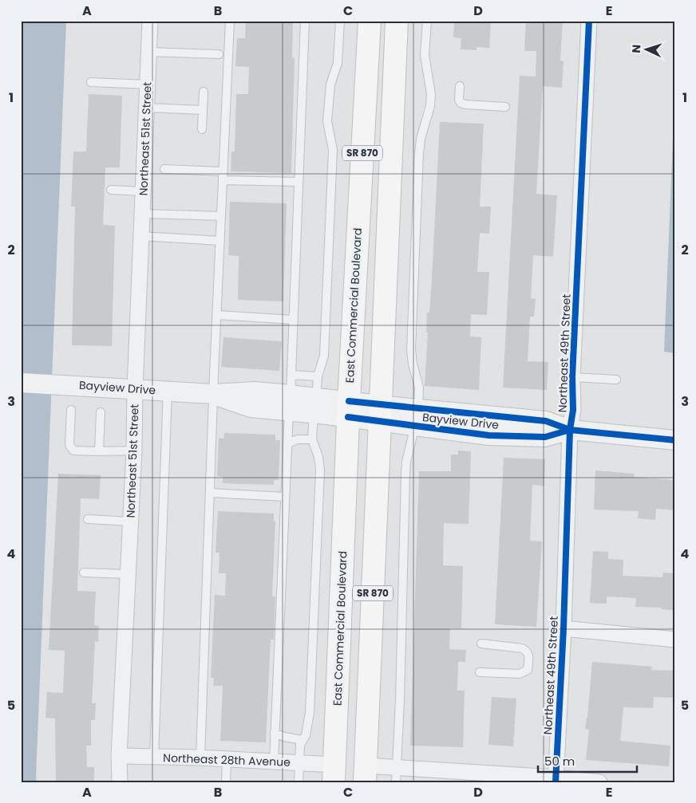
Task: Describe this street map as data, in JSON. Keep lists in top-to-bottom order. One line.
{"streets":{"main road":["SR 870","East Commercial Boulevard"],"street":["Northeast 51st Street","Northeast 49th Street","Bayview Drive","Northeast 28th Avenue"]},"crossings":[["Northeast 51st Street","Bayview Drive"],["Northeast 51st Street","Northeast 28th Avenue"],["SR 870","Bayview Drive"],["East Commercial Boulevard","Bayview Drive"],["East Commercial Boulevard","Northeast 28th Avenue"],["Northeast 49th Street","Bayview Drive"]],"scale_bar":"50 m","north":"left","grid":{"columns":["A","B","C","D","E"],"rows":["1","2","3","4","5"]}}
